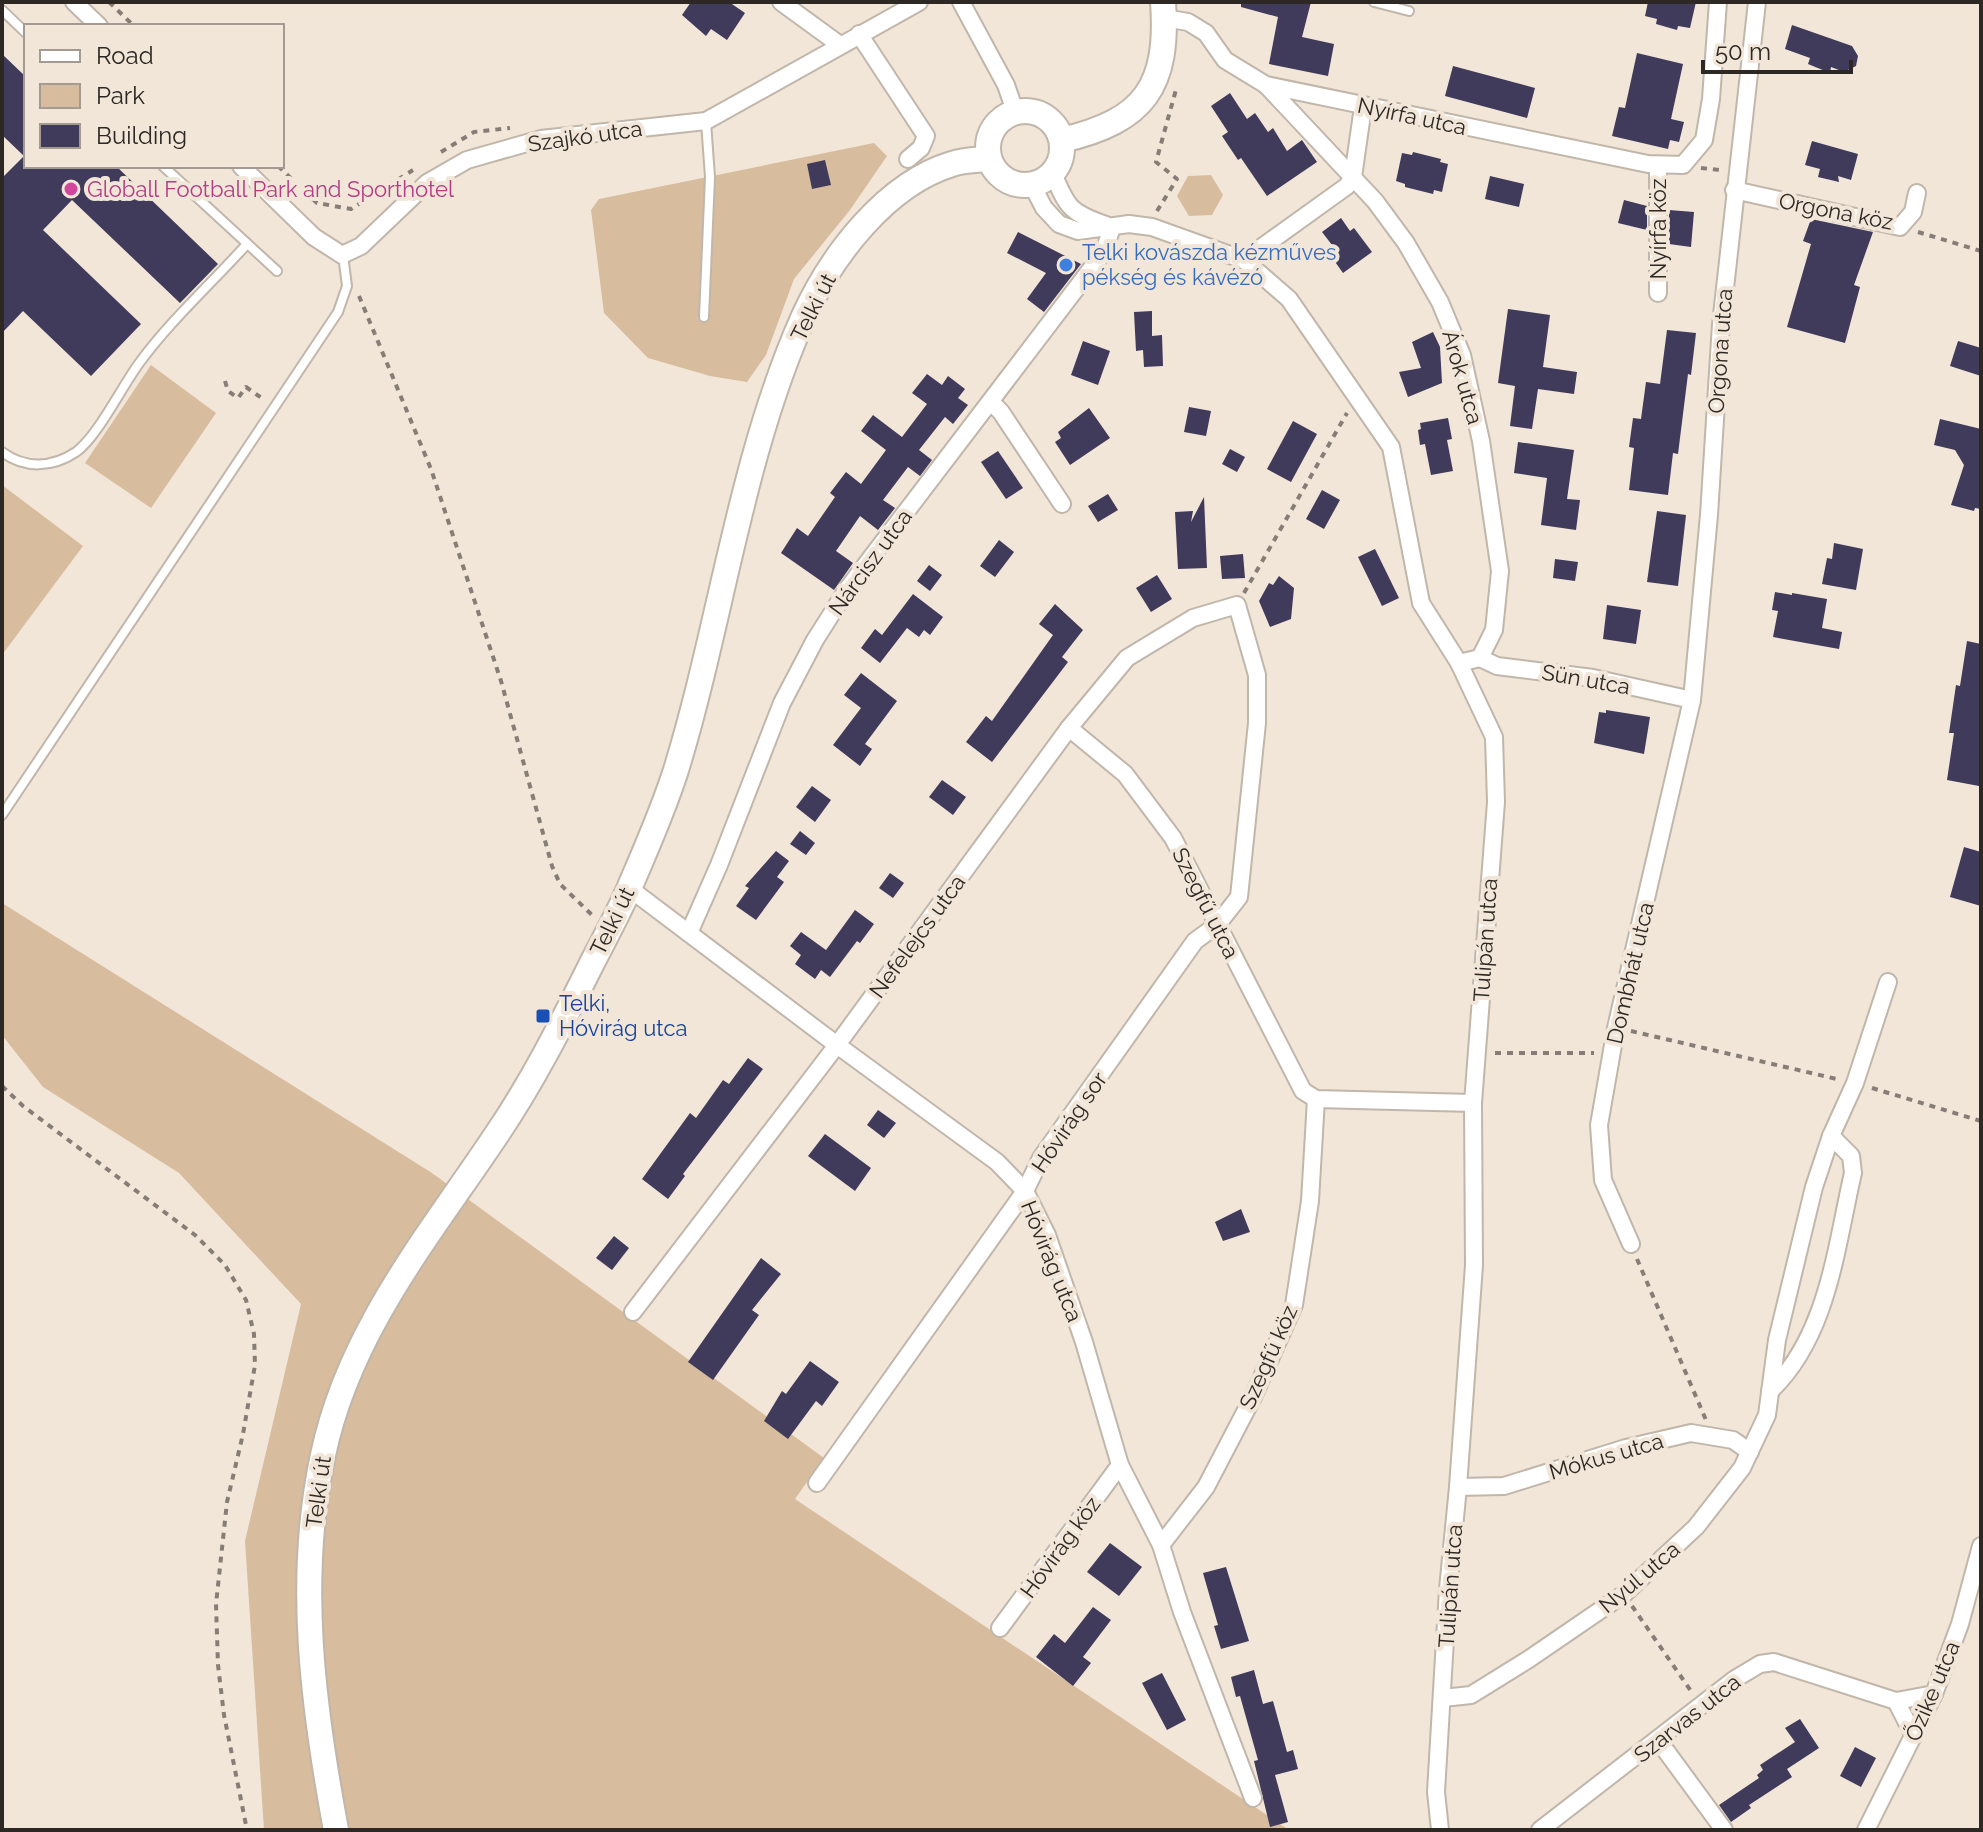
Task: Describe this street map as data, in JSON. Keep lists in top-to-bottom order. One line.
{"streets":{"main road":["Telki út"],"street":["Nyírfa utca","Szajkó utca","Orgona köz","Nyírfa köz","Orgona utca","Árok utca","Nárcisz utca","Sün utca","Szegfű utca","Nefelejcs utca","Tulipán utca","Dombhát utca","Hóvirág sor","Hóvirág utca","Szegfű köz","Mókus utca","Hóvirág köz","Nyúl utca","Őzike utca","Szarvas utca"]},"crossings":[["Nyírfa utca","Nyírfa köz"],["Nyírfa utca","Árok utca"],["Orgona köz","Orgona utca"],["Telki út","Tulipán utca"],["Telki út","Hóvirág utca"],["Orgona utca","Sün utca"],["Orgona utca","Dombhát utca"],["Árok utca","Sün utca"],["Nárcisz utca","Tulipán utca"],["Nárcisz utca","Hóvirág utca"],["Sün utca","Dombhát utca"],["Szegfű utca","Nefelejcs utca"],["Szegfű utca","Hóvirág sor"],["Szegfű utca","Szegfű köz"],["Nefelejcs utca","Hóvirág utca"],["Tulipán utca","Mókus utca"],["Tulipán utca","Nyúl utca"],["Hóvirág sor","Hóvirág utca"],["Hóvirág utca","Szegfű köz"],["Hóvirág utca","Hóvirág köz"],["Mókus utca","Nyúl utca"],["Őzike utca","Szarvas utca"]],"places":{"other":["Globall Football Park and Sporthotel","Telki kovászda kézműves pékség és kávézó"],"transit":["Telki, Hóvirág utca"]},"legend":["Road","Park","Building"],"scale_bar":"50 m"}
